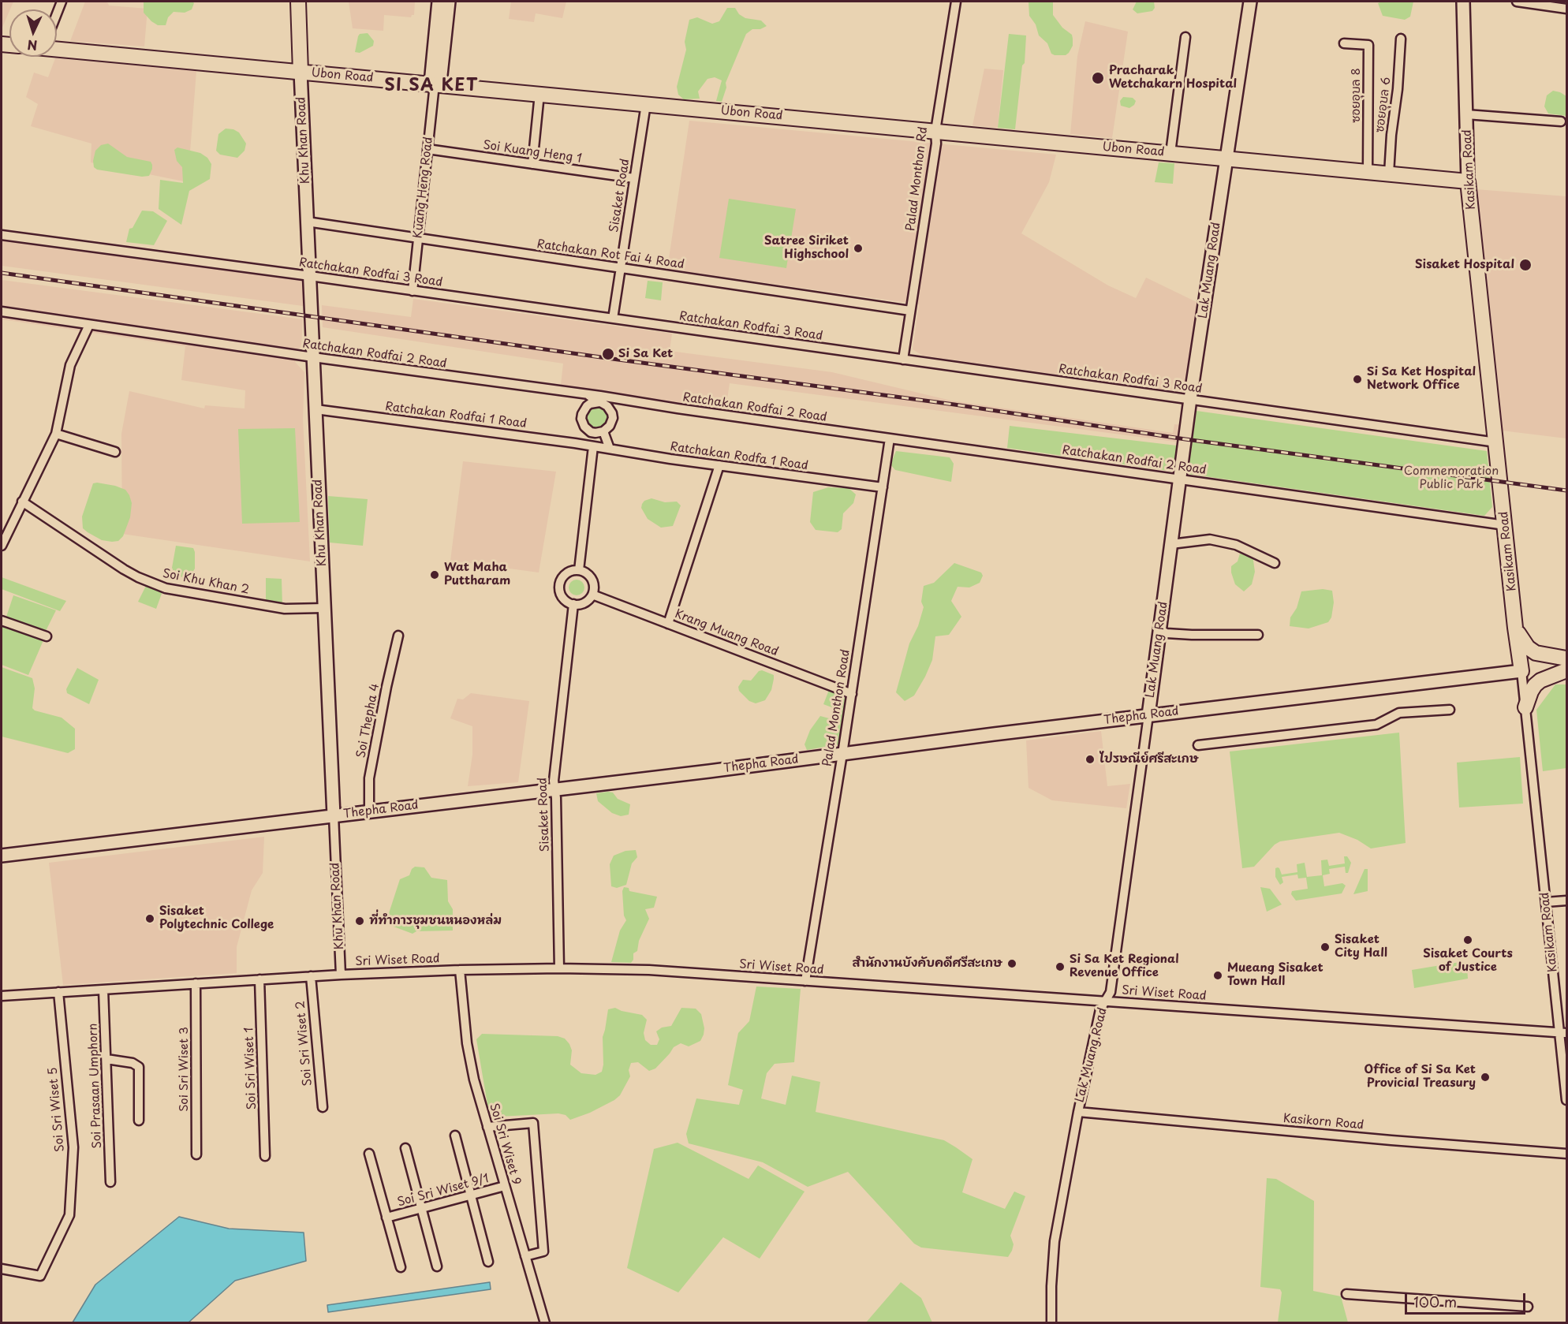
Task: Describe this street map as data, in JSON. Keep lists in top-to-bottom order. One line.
{"streets":{"main road":["Ubon Road","Khu Khan Road","Kasikam Road","Kuang Heng Road","Lak Muang Road","Thepha Road"],"street":["ซอยอุบล 8","ซอยอุบล 6","Soi Kuang Heng 1","Palad Monthon Rd","Sisaket Road","Ratchakan Rot Fai 4 Road","Ratchakan Rodfai 3 Road","Ratchakan Rodfai 2 Road","Ratchakan Rodfai 1 Road","Ratchakan Rodfa 1 Road","Soi Khu Khan 2","Krang Muang Road","Palad Monthon Road","Soi Thepha 4","Sri Wiset Road","Soi Sri Wiset 2","Soi Sri Wiset 1","Soi Sri Wiset 3","Soi Prasaan Umphorn","Soi Sri Wiset 5","Kasikorn Road","Soi Sri Wiset 9","Soi Sri Wiset 9/1"]},"crossings":[["Ubon Road","ซอยอุบล 8"],["Ubon Road","ซอยอุบล 6"],["Ubon Road","Khu Khan Road"],["Ubon Road","Kasikam Road"],["Ubon Road","Palad Monthon Rd"],["Ubon Road","Kuang Heng Road"],["Ubon Road","Sisaket Road"],["Ubon Road","Lak Muang Road"],["Khu Khan Road","Ratchakan Rot Fai 4 Road"],["Khu Khan Road","Ratchakan Rodfai 3 Road"],["Khu Khan Road","Ratchakan Rodfai 2 Road"],["Khu Khan Road","Ratchakan Rodfai 1 Road"],["Khu Khan Road","Soi Khu Khan 2"],["Khu Khan Road","Thepha Road"],["Khu Khan Road","Sri Wiset Road"],["Soi Kuang Heng 1","Kuang Heng Road"],["Soi Kuang Heng 1","Sisaket Road"],["Kasikam Road","Ratchakan Rodfai 3 Road"],["Kasikam Road","Ratchakan Rodfai 2 Road"],["Kasikam Road","Thepha Road"],["Kasikam Road","Sri Wiset Road"],["Palad Monthon Rd","Ratchakan Rot Fai 4 Road"],["Palad Monthon Rd","Ratchakan Rodfai 3 Road"],["Kuang Heng Road","Ratchakan Rot Fai 4 Road"],["Kuang Heng Road","Ratchakan Rodfai 3 Road"],["Sisaket Road","Ratchakan Rot Fai 4 Road"],["Sisaket Road","Ratchakan Rodfai 3 Road"],["Sisaket Road","Krang Muang Road"],["Sisaket Road","Thepha Road"],["Sisaket Road","Sri Wiset Road"],["Lak Muang Road","Ratchakan Rodfai 3 Road"],["Lak Muang Road","Ratchakan Rodfai 2 Road"],["Lak Muang Road","Thepha Road"],["Lak Muang Road","Sri Wiset Road"],["Lak Muang Road","Kasikorn Road"],["Ratchakan Rodfai 2 Road","Palad Monthon Road"],["Ratchakan Rodfai 1 Road","Ratchakan Rodfa 1 Road"],["Ratchakan Rodfa 1 Road","Palad Monthon Road"],["Krang Muang Road","Palad Monthon Road"],["Palad Monthon Road","Thepha Road"],["Palad Monthon Road","Sri Wiset Road"],["Thepha Road","Soi Thepha 4"],["Sri Wiset Road","Soi Sri Wiset 2"],["Sri Wiset Road","Soi Sri Wiset 1"],["Sri Wiset Road","Soi Sri Wiset 3"],["Sri Wiset Road","Soi Prasaan Umphorn"],["Sri Wiset Road","Soi Sri Wiset 5"],["Sri Wiset Road","Soi Sri Wiset 9"],["Soi Sri Wiset 9","Soi Sri Wiset 9/1"]],"districts":["SI SA KET"],"parks":["Commemoration Public Park"],"places":["Pracharak Wetchakarn Hospital","Satree Siriket Highschool","Sisaket Hospital","Si Sa Ket","Si Sa Ket Hospital Network Office","Wat Maha Puttharam","ไปรษณีย์ศรีสะเกษ","Sisaket Polytechnic College","ที่ทำการชุมชนหนองหล่ม","Sisaket Courts of Justice","Sisaket City Hall","สำนักงานบังคับคดีศรีสะเกษ","Si Sa Ket Regional Revenue Office","Mueang Sisaket Town Hall","Office of Si Sa Ket Provicial Treasury"],"scale_bar":"100 m","north":"bottom"}
